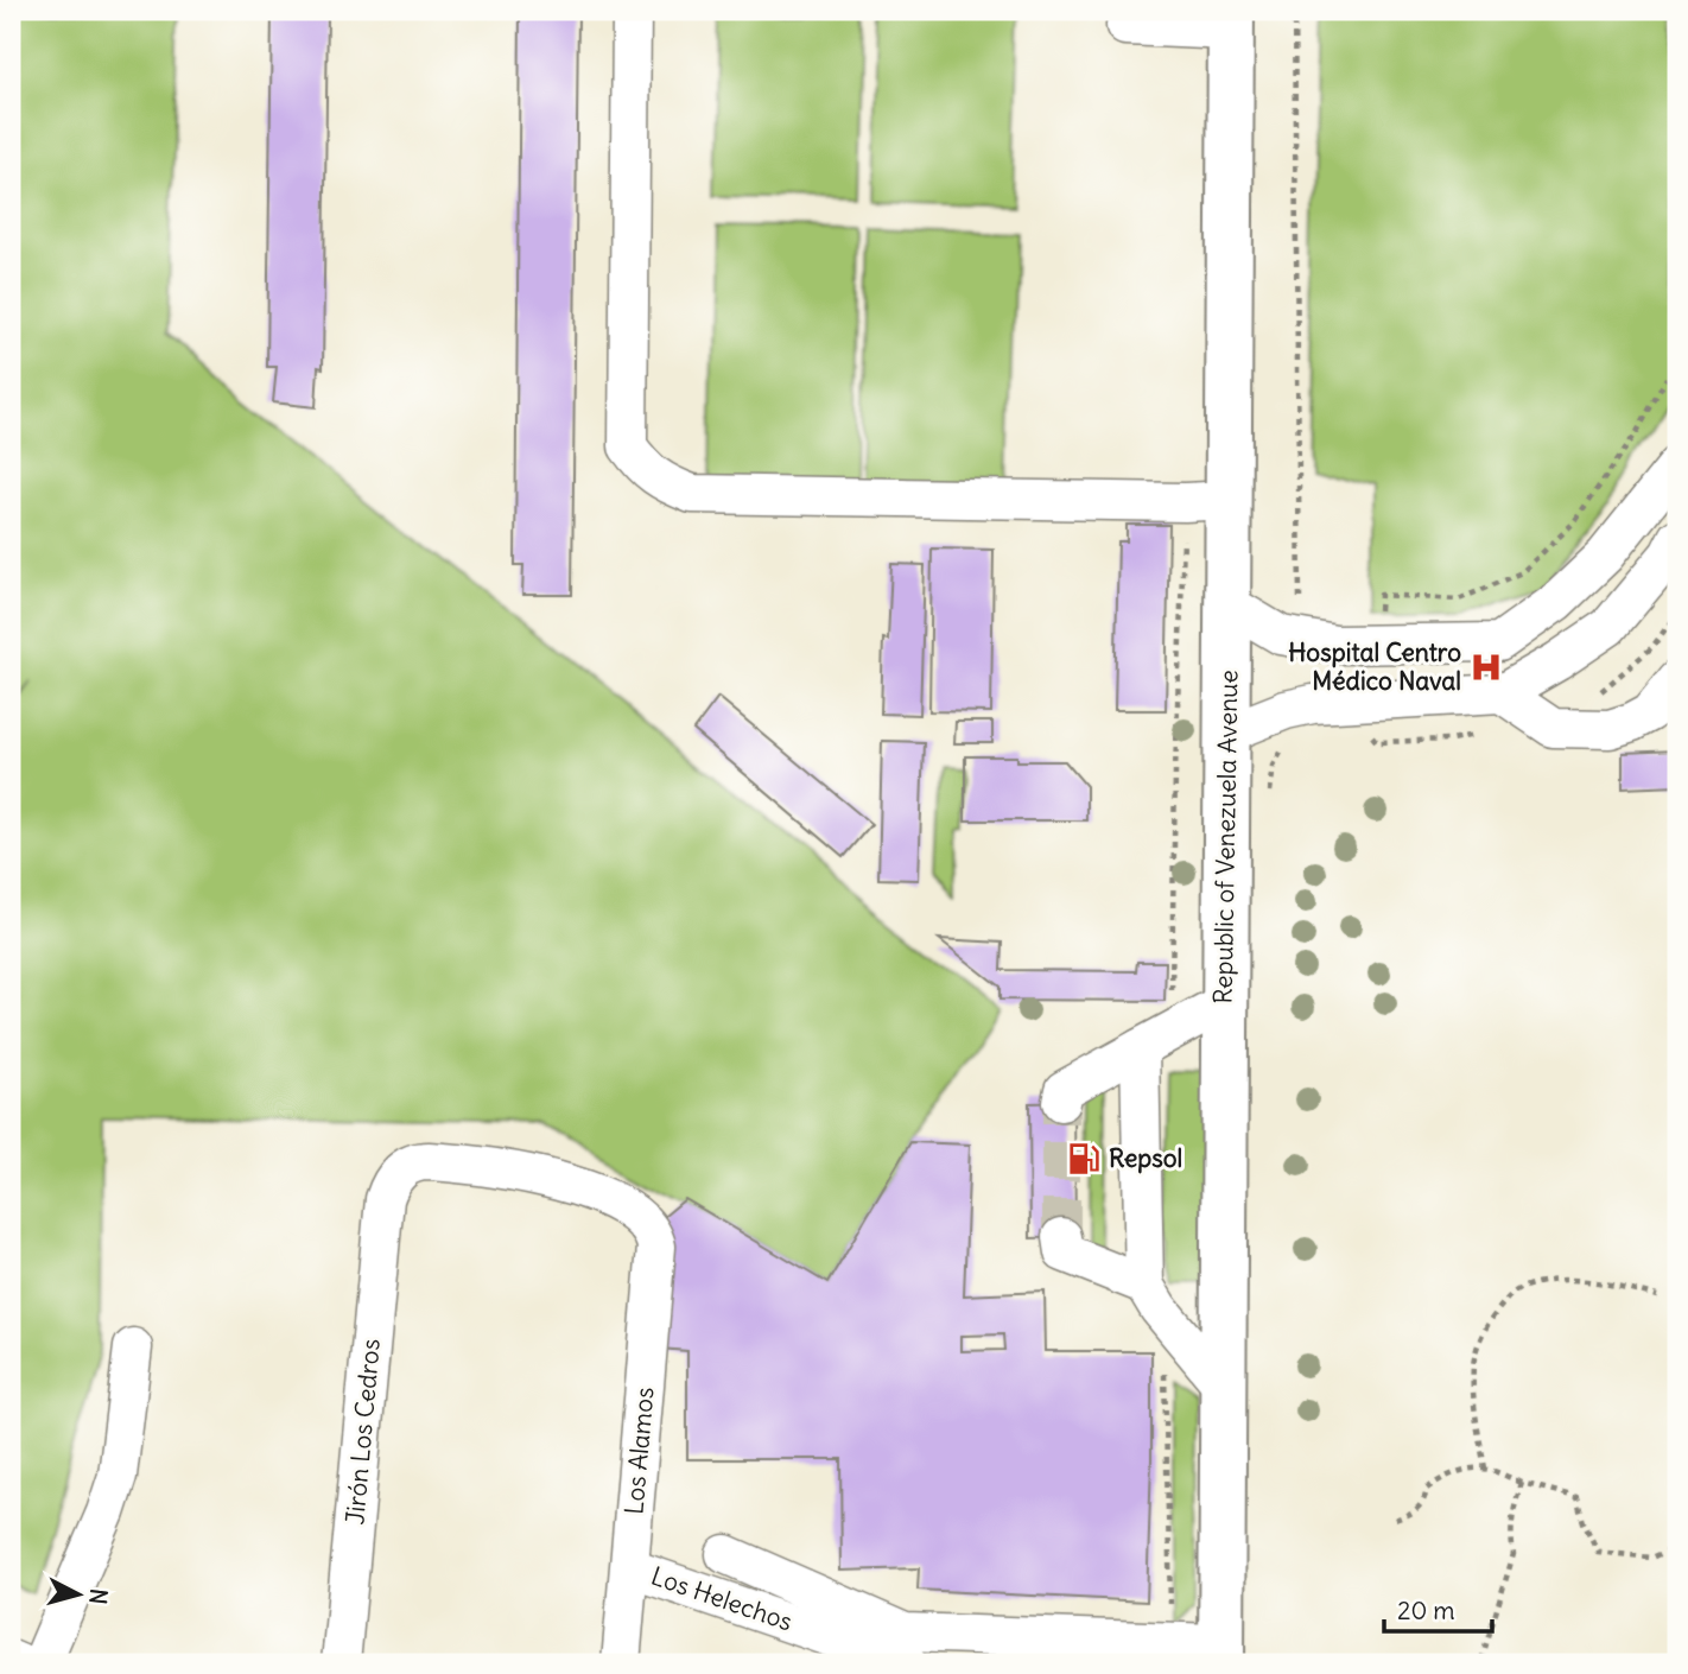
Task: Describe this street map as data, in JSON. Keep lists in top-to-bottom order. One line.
{"streets":{"main road":["Republic of Venezuela Avenue"],"street":["Jirón Los Cedros","Los Alamos","Los Helechos"]},"crossings":[["Jirón Los Cedros","Los Alamos"],["Los Alamos","Los Helechos"]],"places":{"hospital":["Hospital Centro Médico Naval"],"fuel station":["Repsol"]},"scale_bar":"20 m","north":"right"}
